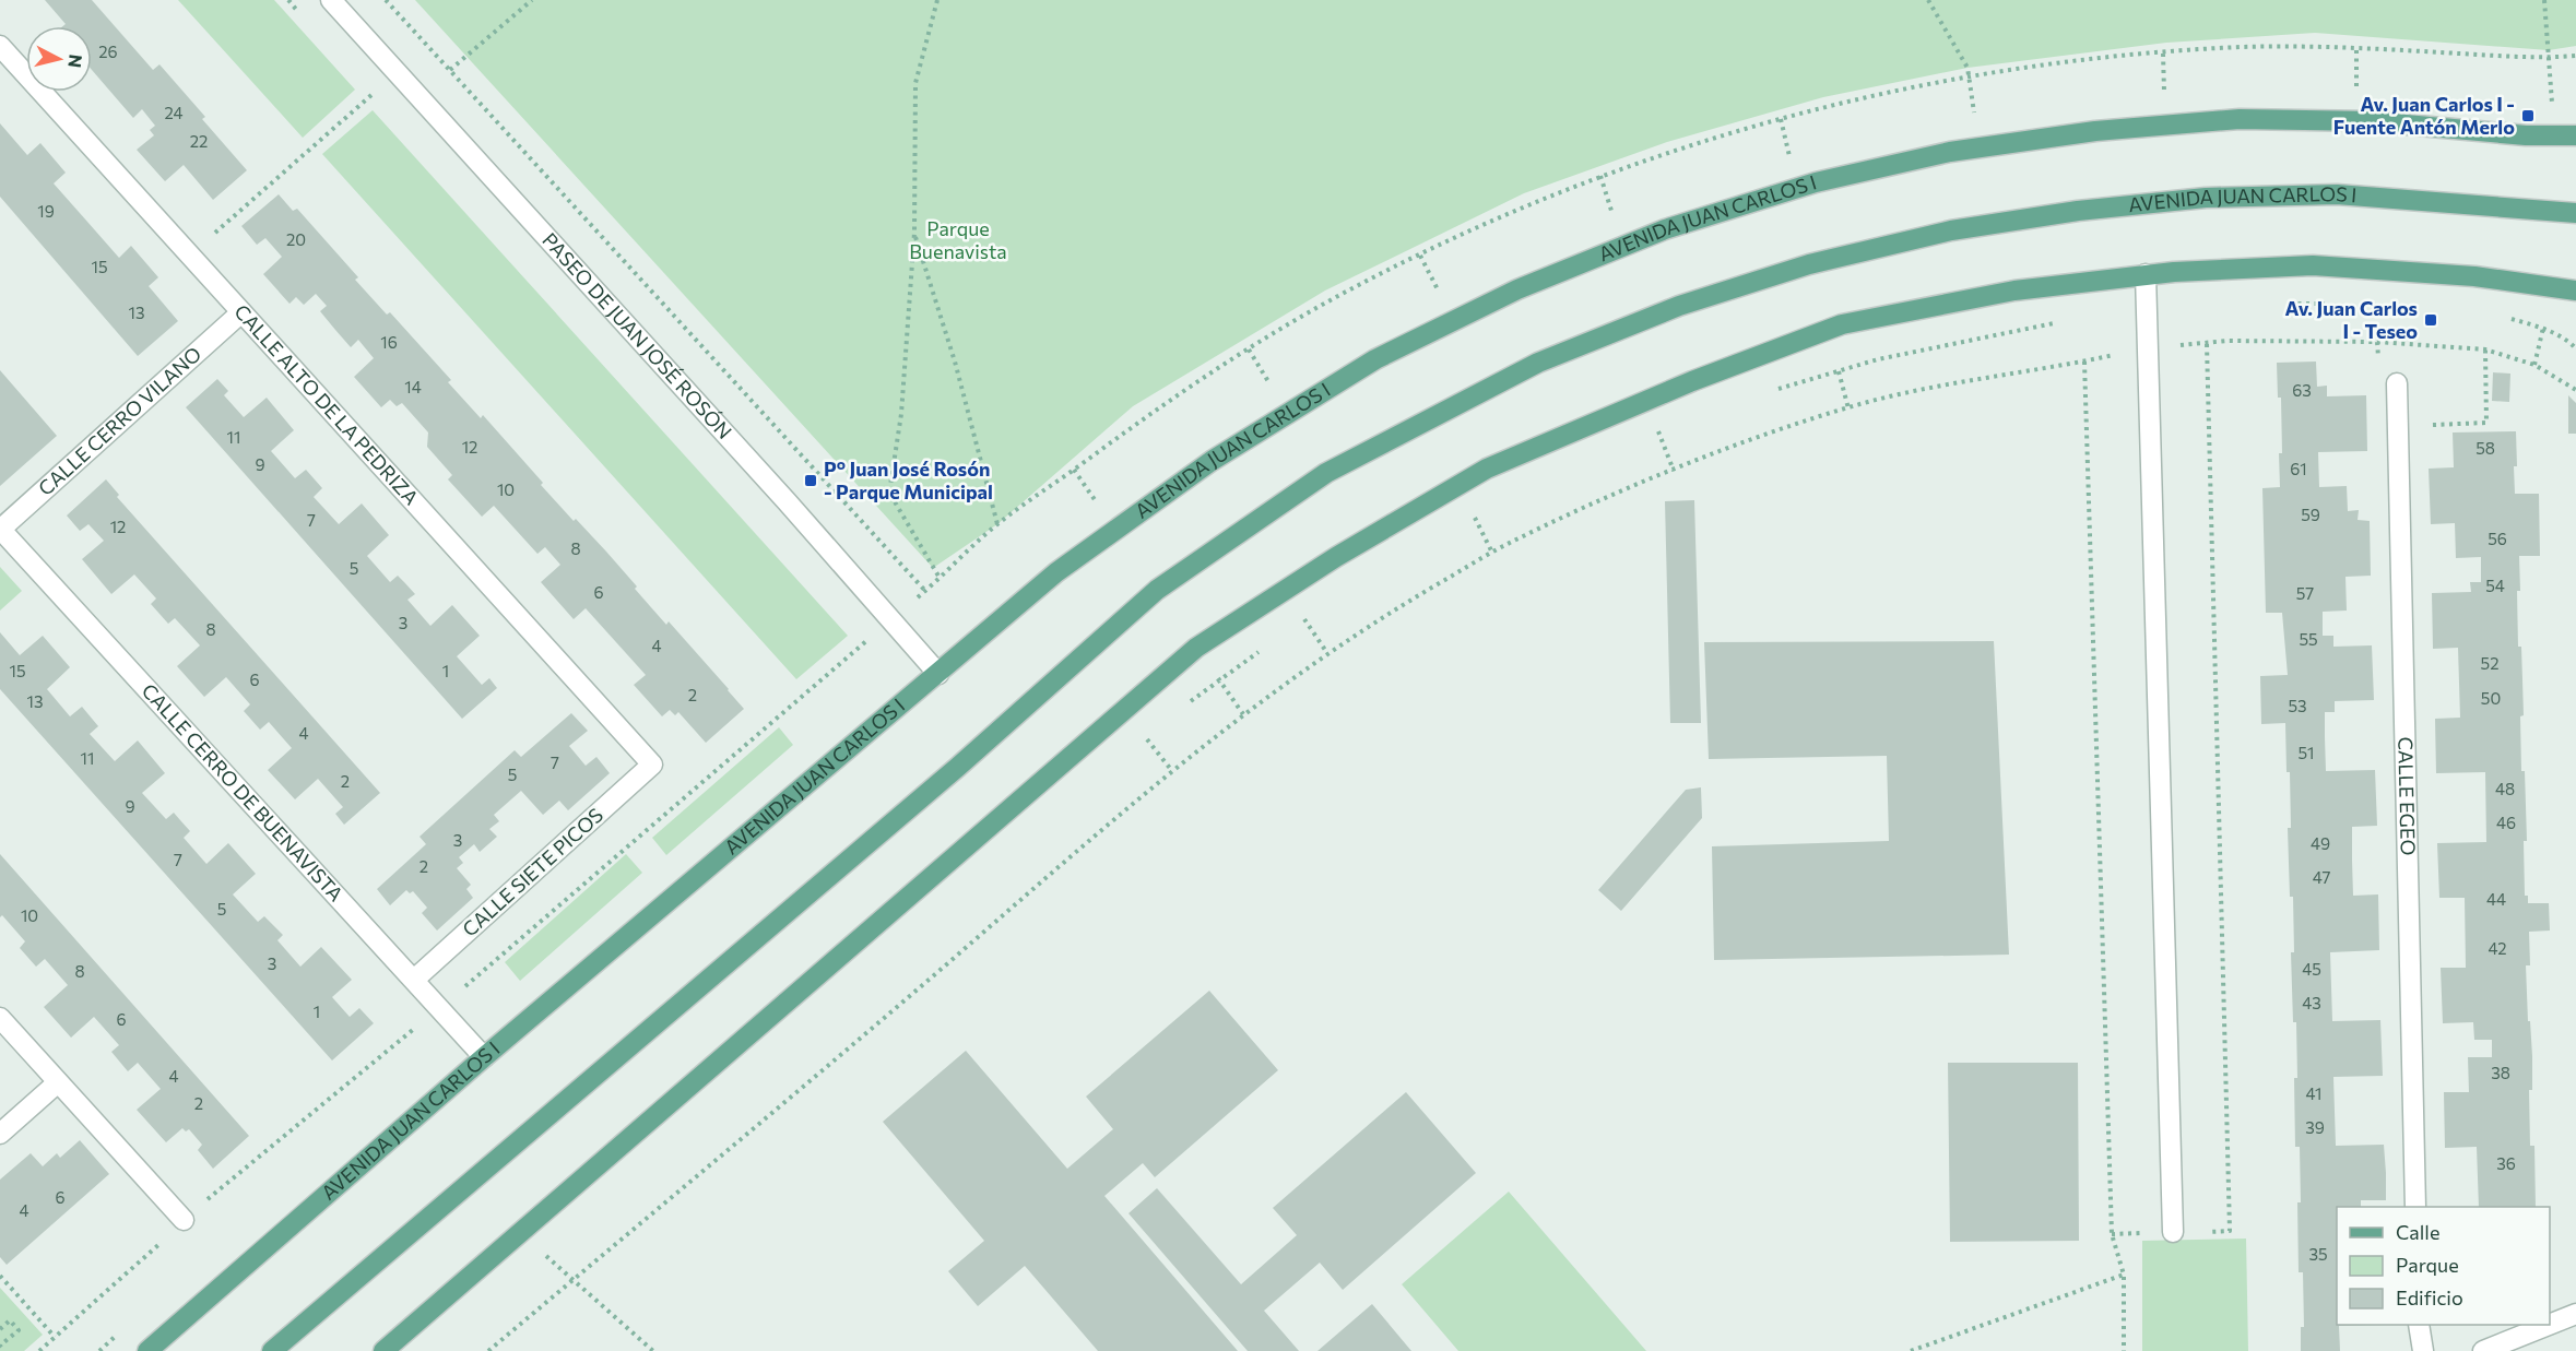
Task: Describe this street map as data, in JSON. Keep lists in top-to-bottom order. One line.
{"streets":{"main road":["AVENIDA JUAN CARLOS I"],"street":["PASEO DE JUAN JOSÉ ROSÓN","CALLE ALTO DE LA PEDRIZA","CALLE CERRO VILANO","CALLE CERRO DE BUENAVISTA","CALLE EGEO","CALLE SIETE PICOS"]},"crossings":[["AVENIDA JUAN CARLOS I","PASEO DE JUAN JOSÉ ROSÓN"],["AVENIDA JUAN CARLOS I","CALLE CERRO DE BUENAVISTA"],["CALLE ALTO DE LA PEDRIZA","CALLE CERRO VILANO"],["CALLE ALTO DE LA PEDRIZA","CALLE SIETE PICOS"],["CALLE CERRO VILANO","CALLE CERRO DE BUENAVISTA"],["CALLE CERRO DE BUENAVISTA","CALLE SIETE PICOS"]],"parks":["Parque Buenavista"],"places":{"transit":["Av. Juan Carlos I - Fuente Antón Merlo","Av. Juan Carlos I - Teseo","Pº Juan José Rosón - Parque Municipal"]},"house_numbers":["26","24","22","19","20","15","13","16","14","63","11","12","58","9","61","10","59","7","12","56","8","5","54","6","57","3","8","55","4","52","15","1","6","2","50","13","53","4","51","11","7","5","2","48","9","46","3","49","7","2","47","44","5","10","42","3","45","8","43","1","6","38","4","41","2","39","36","6","4","35"],"legend":["Calle","Parque","Edificio"],"north":"right"}
